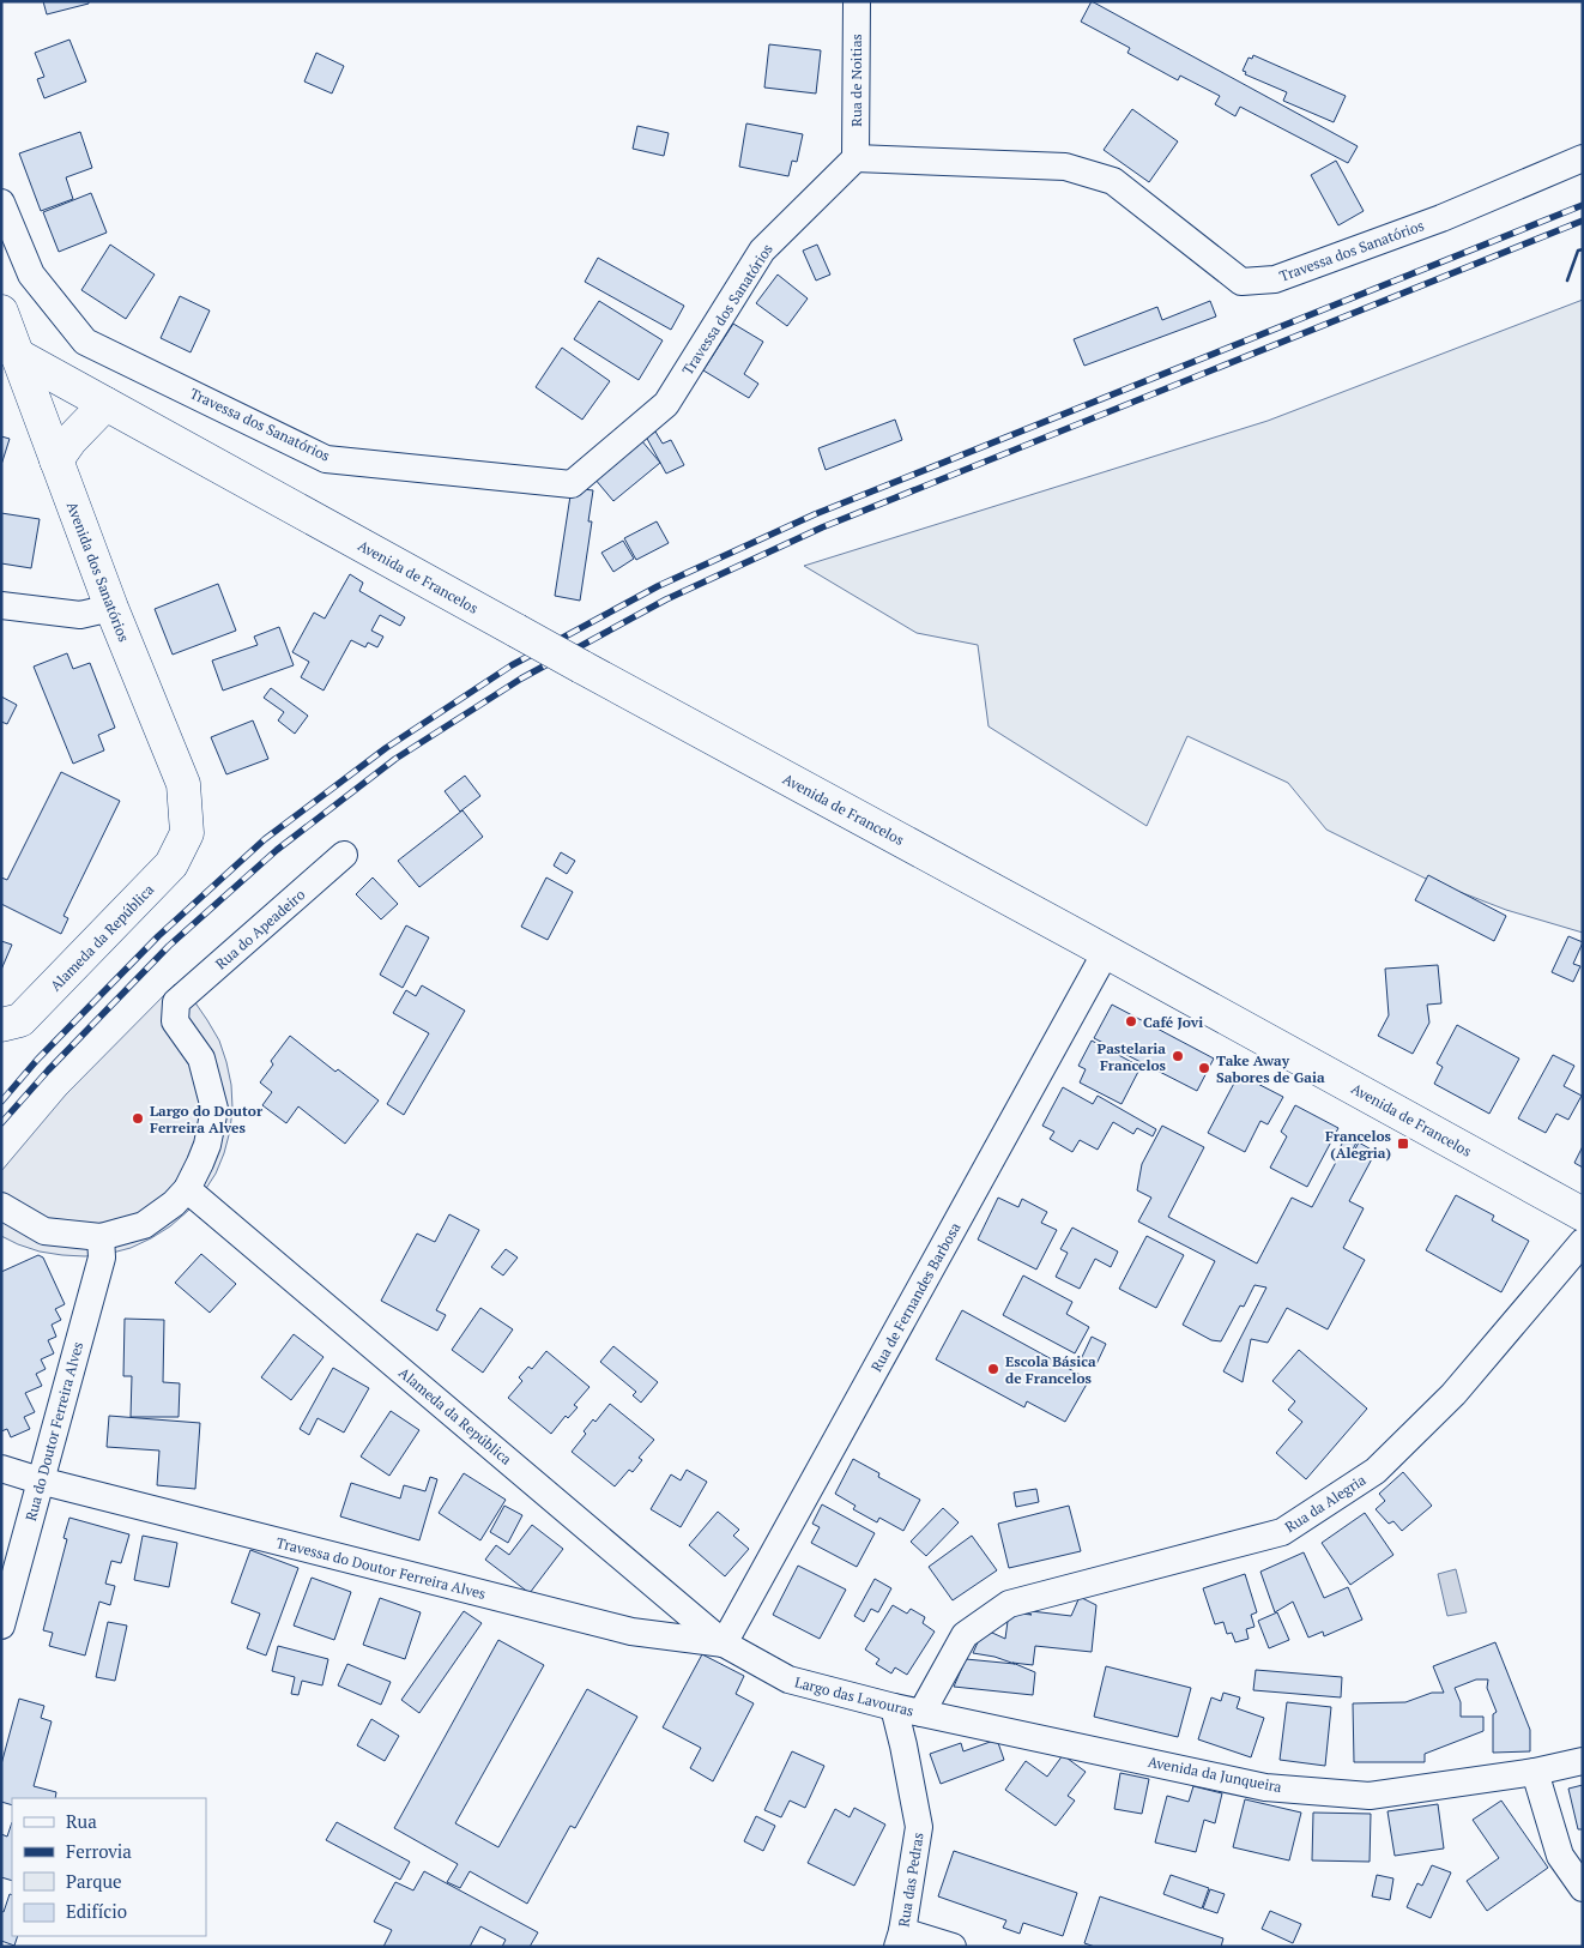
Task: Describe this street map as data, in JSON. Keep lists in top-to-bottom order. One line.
{"streets":{"main road":["Avenida dos Sanatórios","Avenida de Francelos","Alameda da República"],"street":["Rua de Noitias","Travessa dos Sanatórios","Rua do Apeadeiro","Rua de Fernandes Barbosa","Rua do Doutor Ferreira Alves","Rua da Alegria","Travessa do Doutor Ferreira Alves","Largo das Lavouras","Avenida da Junqueira","Rua das Pedras"]},"crossings":[["Rua de Noitias","Travessa dos Sanatórios"],["Avenida dos Sanatórios","Avenida de Francelos"],["Avenida dos Sanatórios","Alameda da República"],["Avenida de Francelos","Rua de Fernandes Barbosa"],["Rua do Apeadeiro","Alameda da República"],["Alameda da República","Rua de Fernandes Barbosa"],["Alameda da República","Travessa do Doutor Ferreira Alves"],["Alameda da República","Largo das Lavouras"],["Rua de Fernandes Barbosa","Travessa do Doutor Ferreira Alves"],["Rua de Fernandes Barbosa","Largo das Lavouras"],["Rua do Doutor Ferreira Alves","Travessa do Doutor Ferreira Alves"],["Rua da Alegria","Largo das Lavouras"],["Rua da Alegria","Avenida da Junqueira"],["Travessa do Doutor Ferreira Alves","Largo das Lavouras"],["Largo das Lavouras","Avenida da Junqueira"],["Largo das Lavouras","Rua das Pedras"]],"places":{"other":["Café Jovi","Pastelaria Francelos","Take Away Sabores de Gaia","Largo do Doutor Ferreira Alves","Escola Básica de Francelos"],"transit":["Francelos (Alegria)"]},"legend":["Rua","Ferrovia","Parque","Edifício"]}
